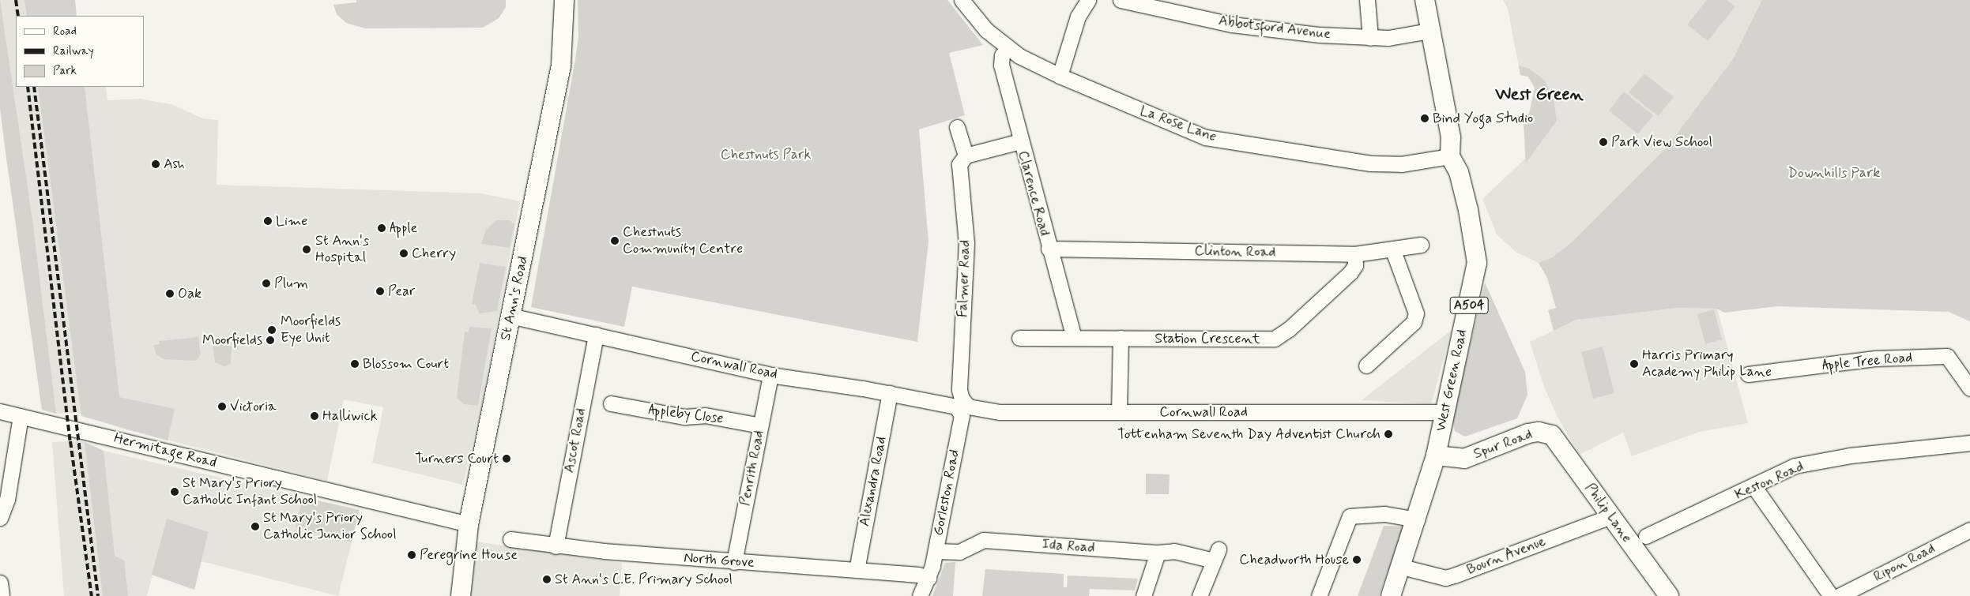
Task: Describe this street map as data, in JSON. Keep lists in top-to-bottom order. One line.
{"streets":{"main road":["St Ann's Road","A504","West Green Road","Spur Road","Philip Lane"],"street":["Abbotsford Avenue","La Rose Lane","Clarence Road","Clinton Road","Falmer Road","Station Crescent","Apple Tree Road","Cornwall Road","Appleby Close","Ascot Road","Hermitage Road","Penrith Road","Keston Road","Alexandra Road","Gorleston Road","Ida Road","Bourn Avenue","North Grove","Ripon Road"]},"crossings":[["Abbotsford Avenue","West Green Road"],["La Rose Lane","Clarence Road"],["La Rose Lane","West Green Road"],["Clarence Road","Clinton Road"],["Clarence Road","Station Crescent"],["Clinton Road","Station Crescent"],["Falmer Road","Cornwall Road"],["Falmer Road","Gorleston Road"],["St Ann's Road","Cornwall Road"],["St Ann's Road","Hermitage Road"],["Cornwall Road","West Green Road"],["Cornwall Road","Ascot Road"],["Cornwall Road","Penrith Road"],["Cornwall Road","Alexandra Road"],["Cornwall Road","Gorleston Road"],["West Green Road","Spur Road"],["West Green Road","Bourn Avenue"],["Appleby Close","Penrith Road"],["Ascot Road","North Grove"],["Spur Road","Philip Lane"],["Penrith Road","North Grove"],["Alexandra Road","North Grove"],["Gorleston Road","Ida Road"],["Gorleston Road","North Grove"],["Philip Lane","Bourn Avenue"]],"districts":["West Green"],"parks":["Chestnuts Park","Downhills Park"],"places":["Bind Yoga Studio","Park View School","Ash","Lime","Apple","Chestnuts Community Centre","St Ann's Hospital","Cherry","Plum","Pear","Oak","Moorfields Eye Unit","Moorfields","Blossom Court","Harris Primary Academy Philip Lane","Victoria","Halliwick","Tottenham Seventh Day Adventist Church","Turners Court","St Mary's Priory Catholic Infant School","St Mary's Priory Catholic Junior School","Peregrine House","Cheadworth House","St Ann's C.E. Primary School"],"legend":["Road","Railway","Park"]}
